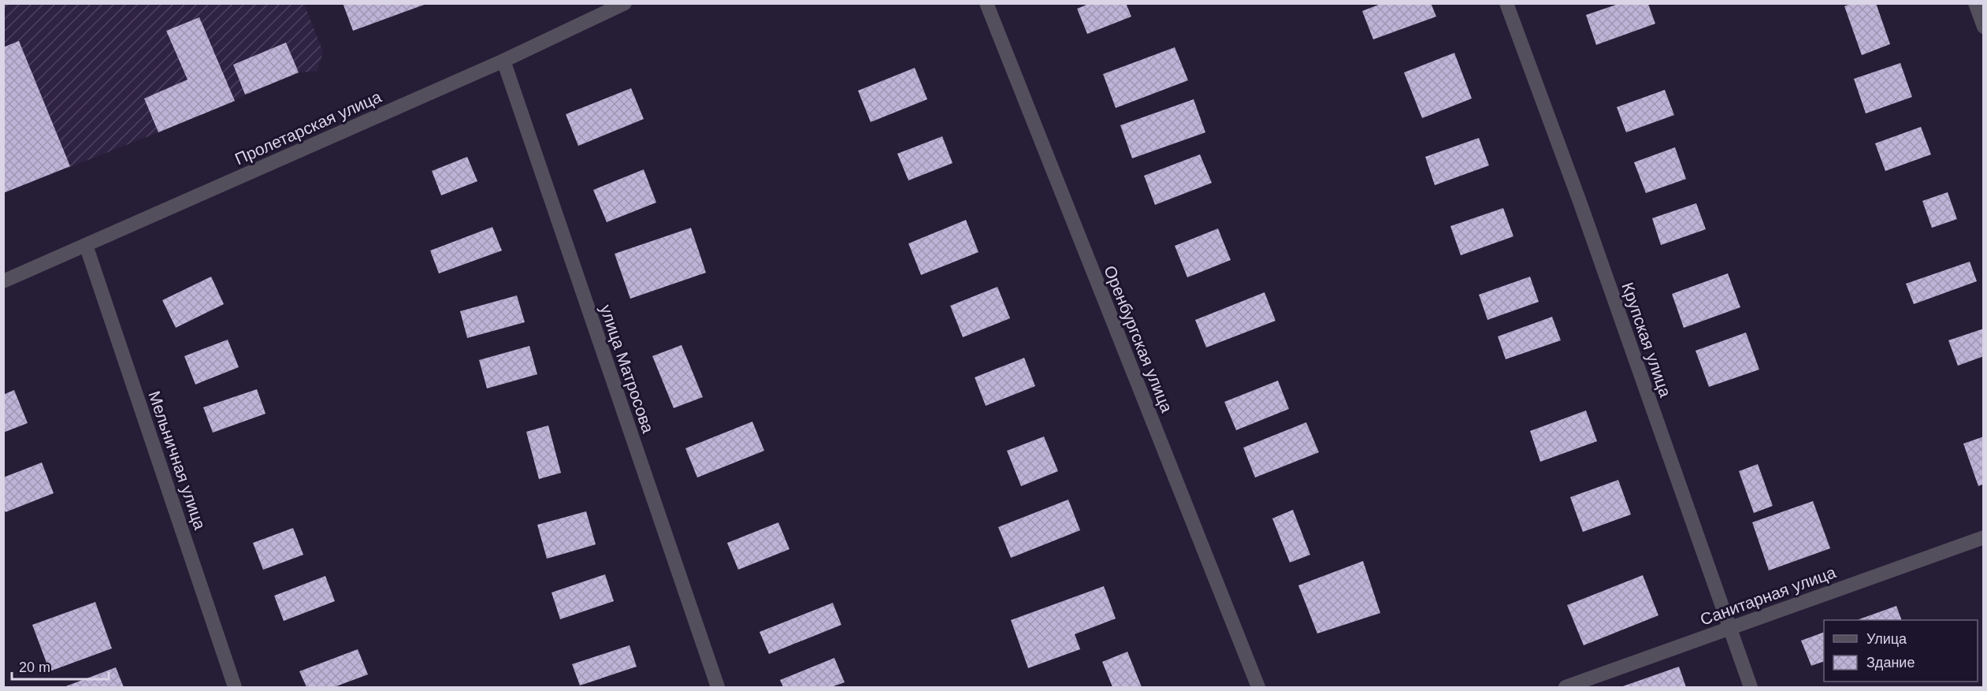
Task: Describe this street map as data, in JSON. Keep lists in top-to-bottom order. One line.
{"streets":{"street":["Пролетарская улица","Оренбургская улица","Крупская улица","улица Матросова","Мельничная улица","Санитарная улица"]},"crossings":[["Пролетарская улица","улица Матросова"],["Пролетарская улица","Мельничная улица"],["Крупская улица","Санитарная улица"]],"legend":["Улица","Здание"],"scale_bar":"20 m"}
